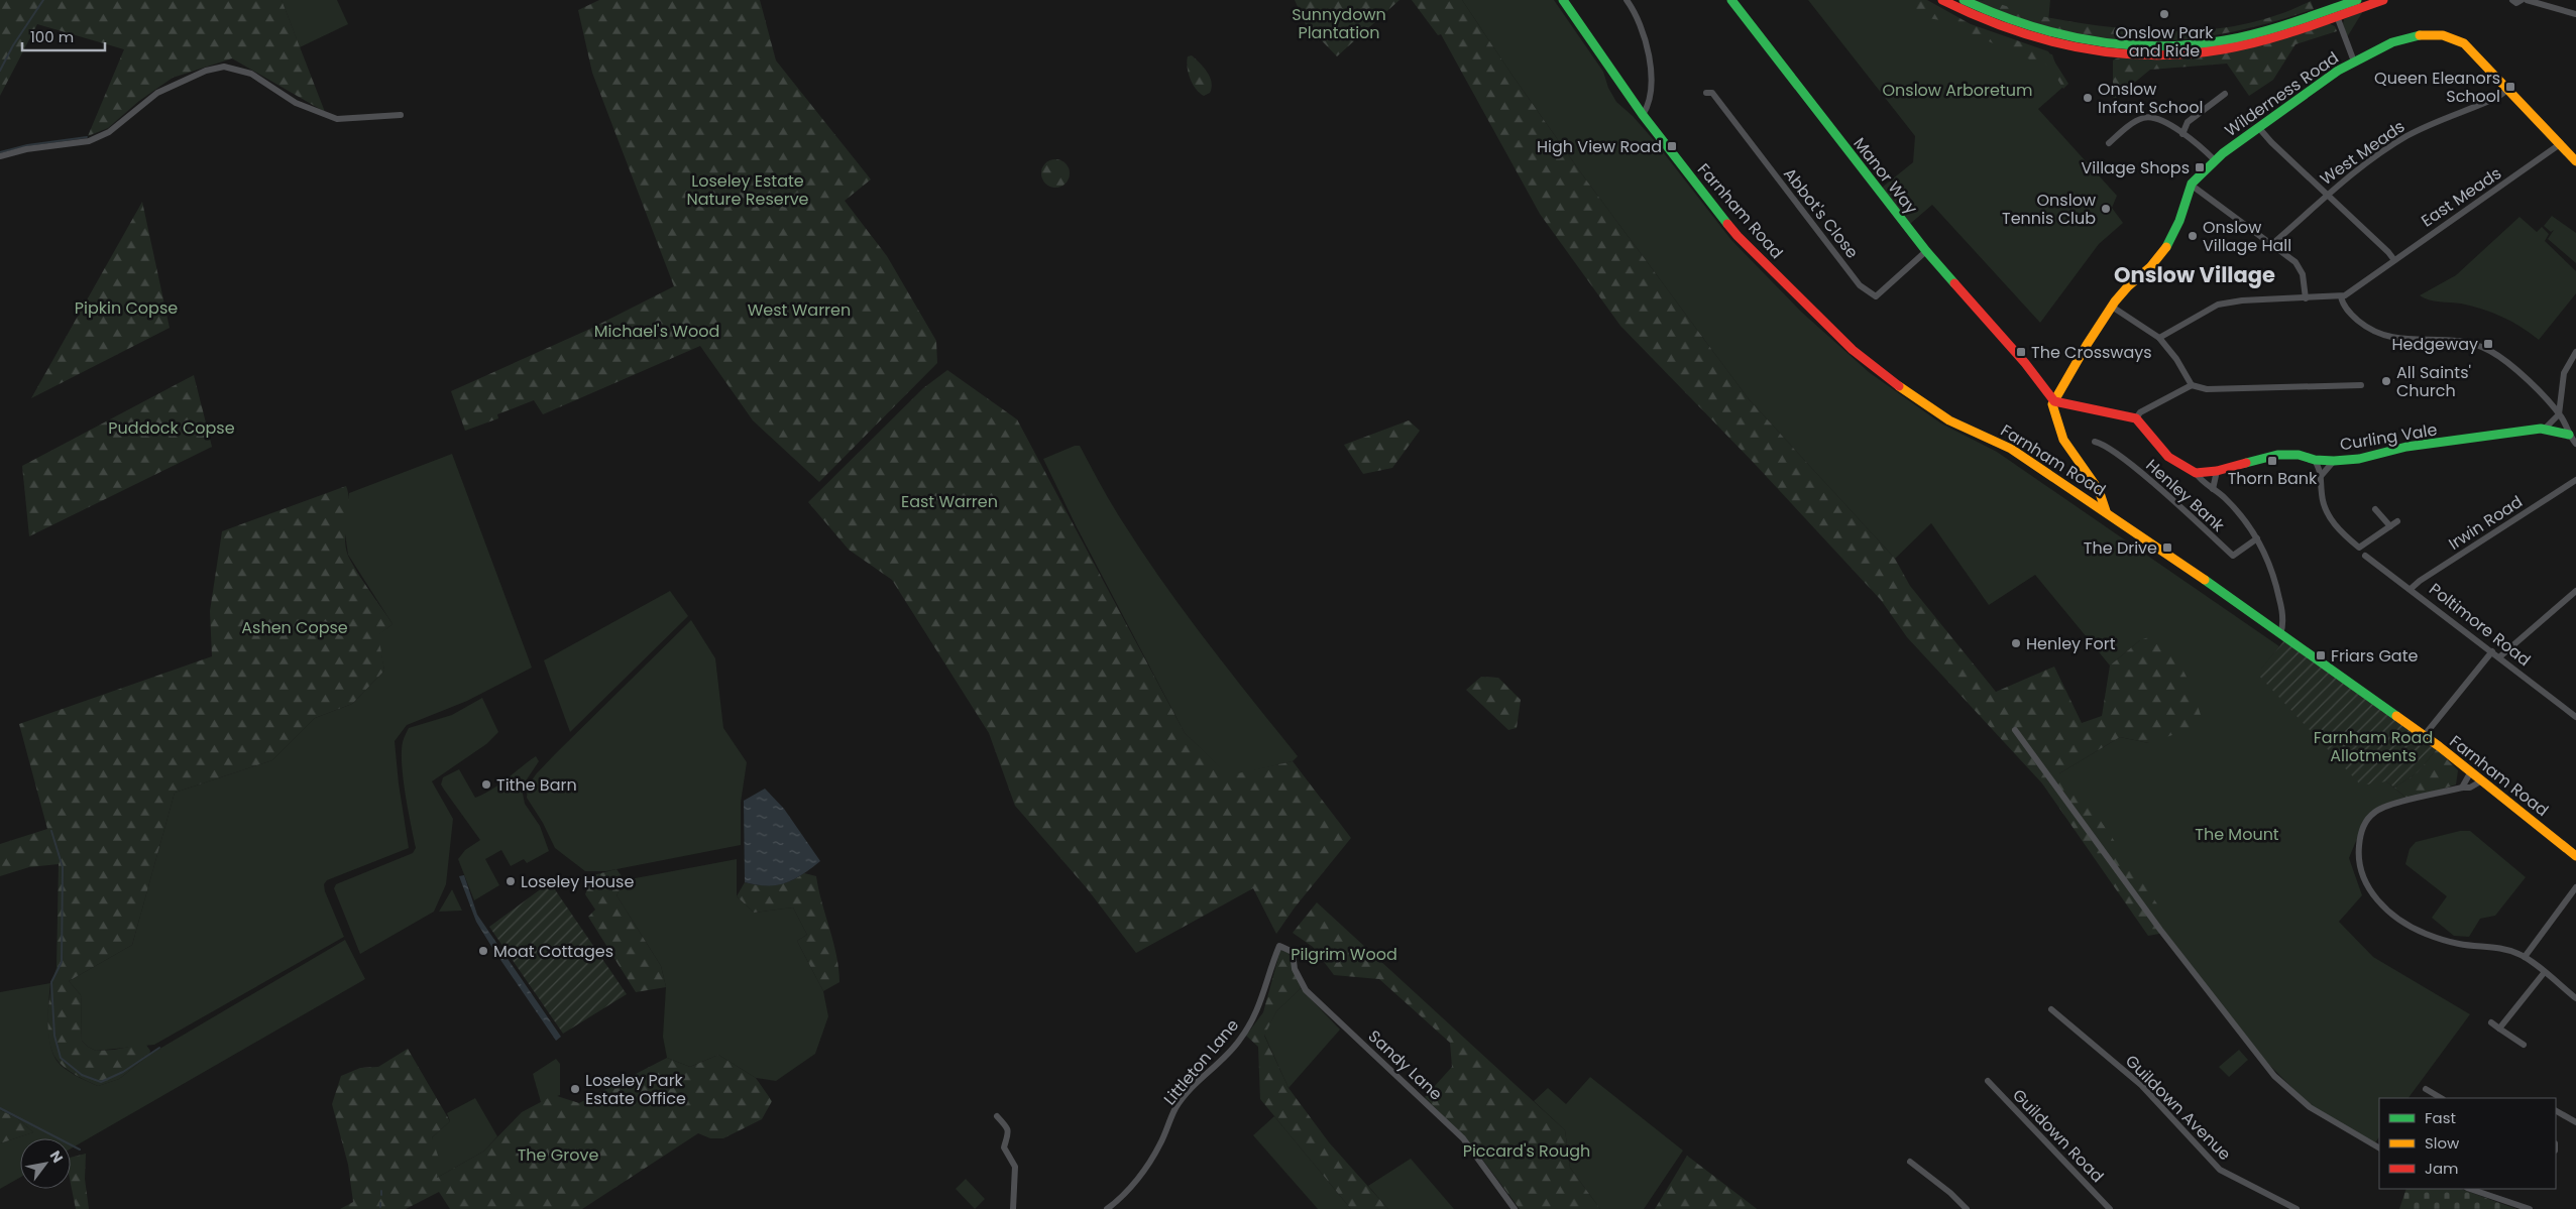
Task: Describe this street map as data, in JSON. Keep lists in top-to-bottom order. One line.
{"streets":{"main road":["Wilderness Road","Manor Way","Farnham Road","Curling Vale"],"street":["West Meads","East Meads","Abbot's Close","Henley Bank","Irwin Road","Poltimore Road","Littleton Lane","Sandy Lane","Guildown Avenue","Guildown Road"]},"crossings":[["Manor Way","Abbot's Close"],["Irwin Road","Poltimore Road"],["Littleton Lane","Sandy Lane"]],"districts":["Onslow Village"],"parks":["Sunnydown Plantation","Onslow Arboretum","Loseley Estate Nature Reserve","Pipkin Copse","West Warren","Michael's Wood","Puddock Copse","East Warren","Ashen Copse","Farnham Road Allotments","The Mount","Pilgrim Wood","Piccard's Rough","The Grove"],"places":{"other":["Onslow Park and Ride","Onslow Infant School","Onslow Tennis Club","Onslow Village Hall","All Saints' Church","Henley Fort","Tithe Barn","Loseley House","Moat Cottages","Loseley Park Estate Office"],"transit":["Queen Eleanors School","High View Road","Village Shops","Hedgeway","The Crossways","Thorn Bank","The Drive","Friars Gate"]},"legend":["Fast","Slow","Jam"],"scale_bar":"100 m","north":"top right"}
